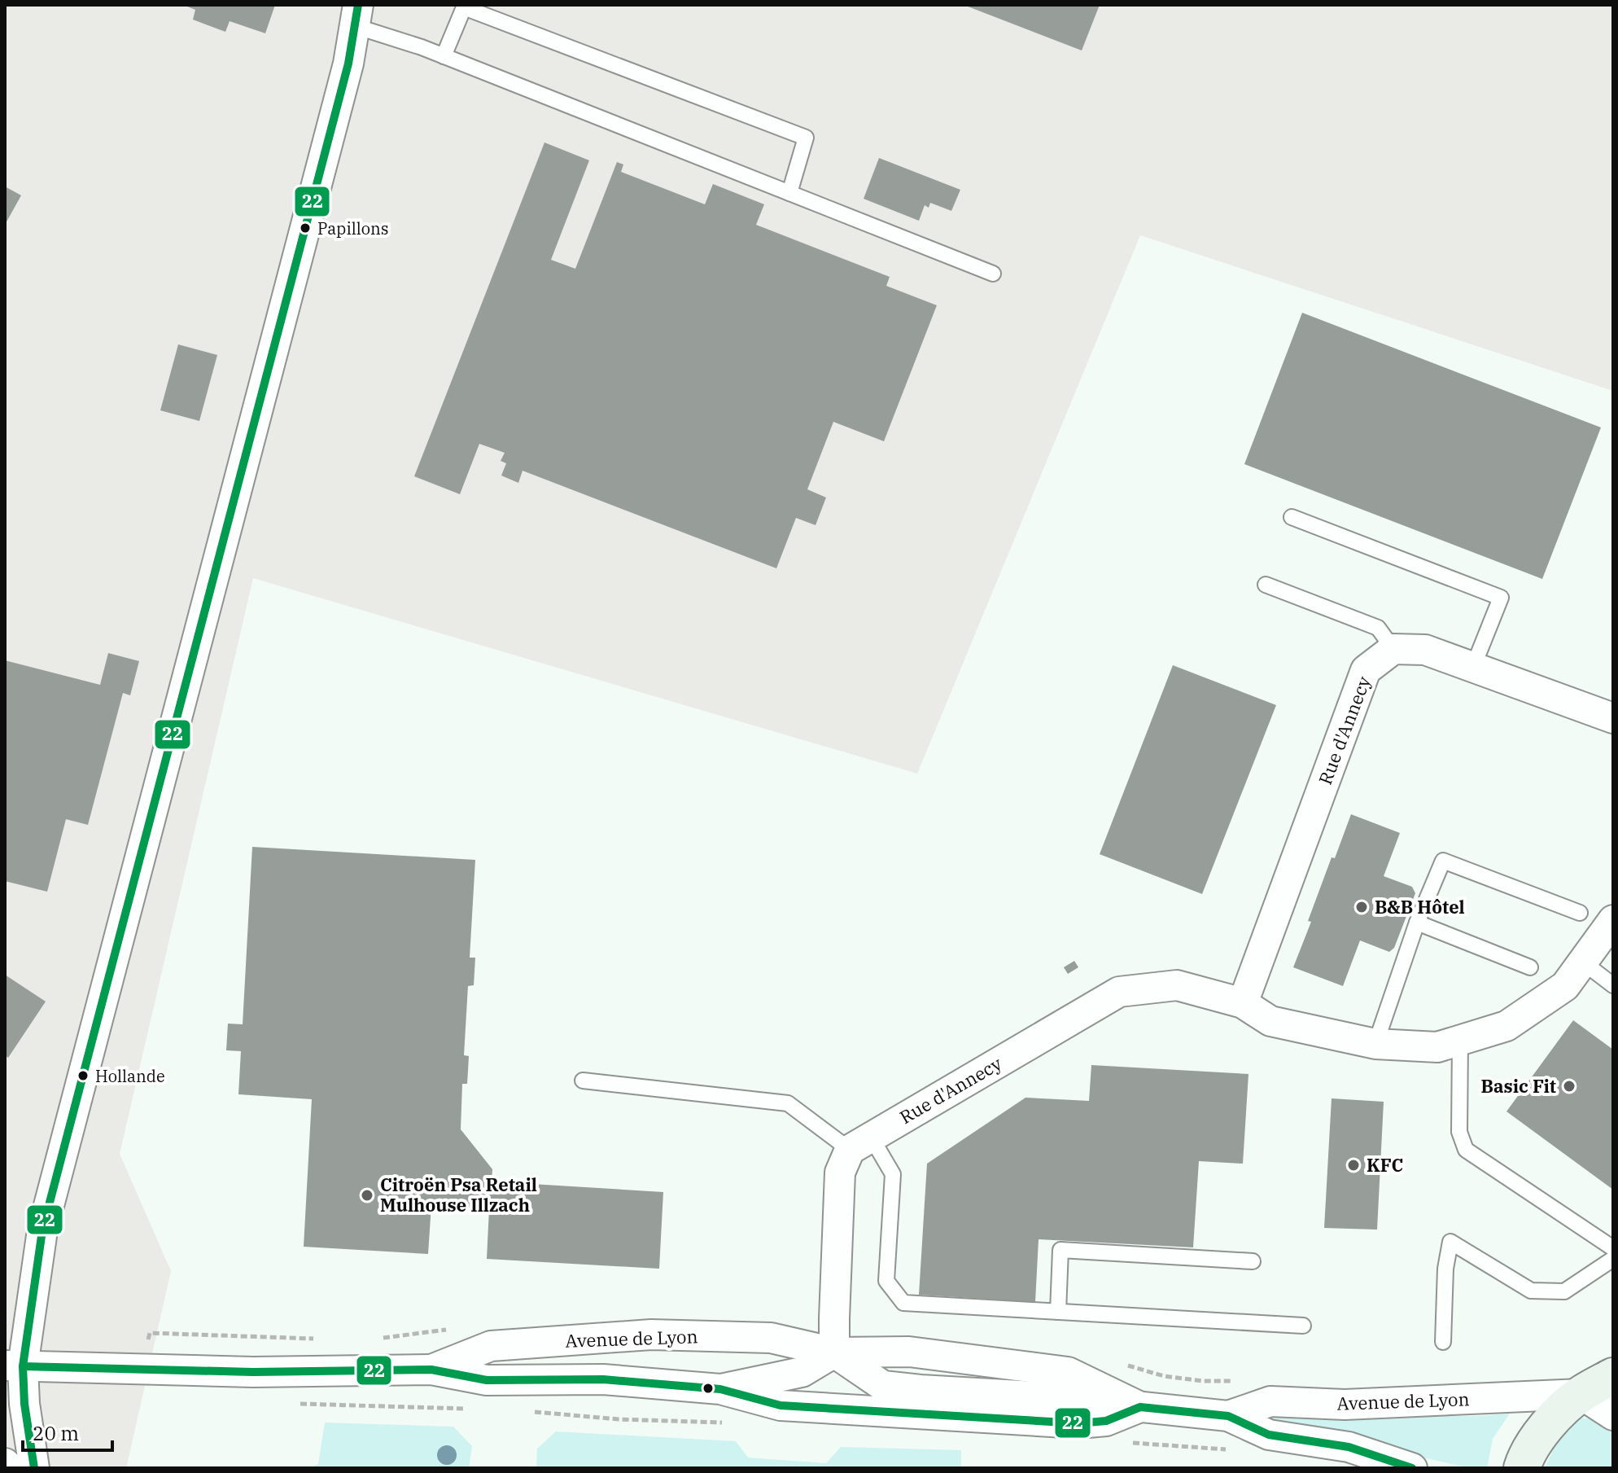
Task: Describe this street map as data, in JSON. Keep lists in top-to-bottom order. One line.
{"streets":{"street":["Rue d'Annecy","Avenue de Lyon"]},"places":["Papillons","B&B Hôtel","Hollande","Basic Fit","KFC","Citroën Psa Retail Mulhouse Illzach"],"lines":["transit line 22"],"scale_bar":"20 m"}
